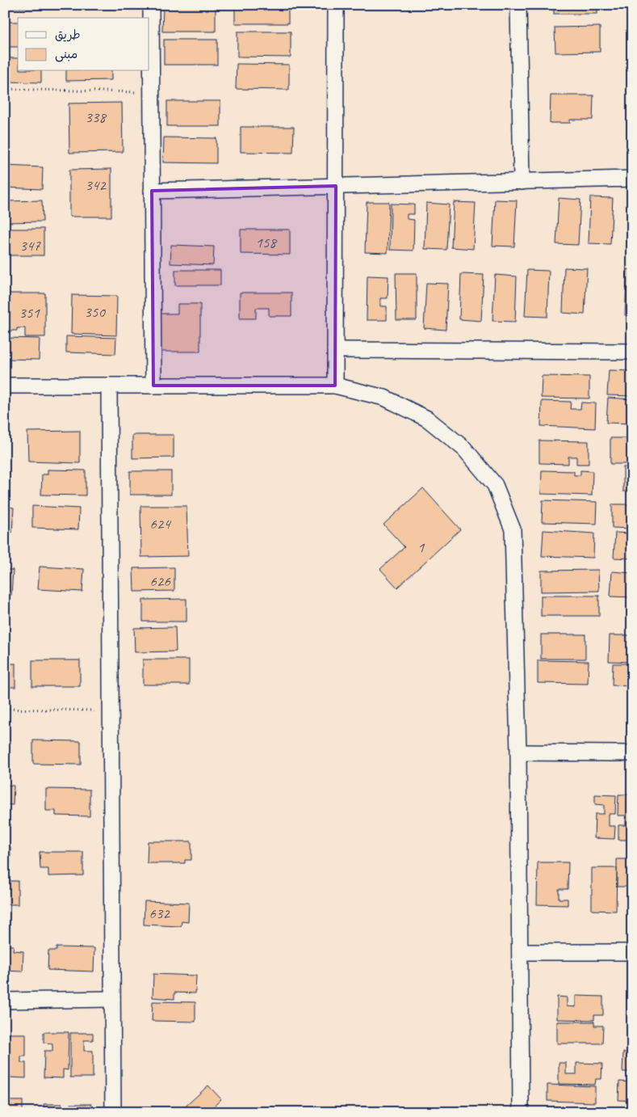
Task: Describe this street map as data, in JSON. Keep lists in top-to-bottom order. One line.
{"house_numbers":["338","342","158","347","350","351","624","1","626","632"],"legend":["طريق","مبنى"]}
